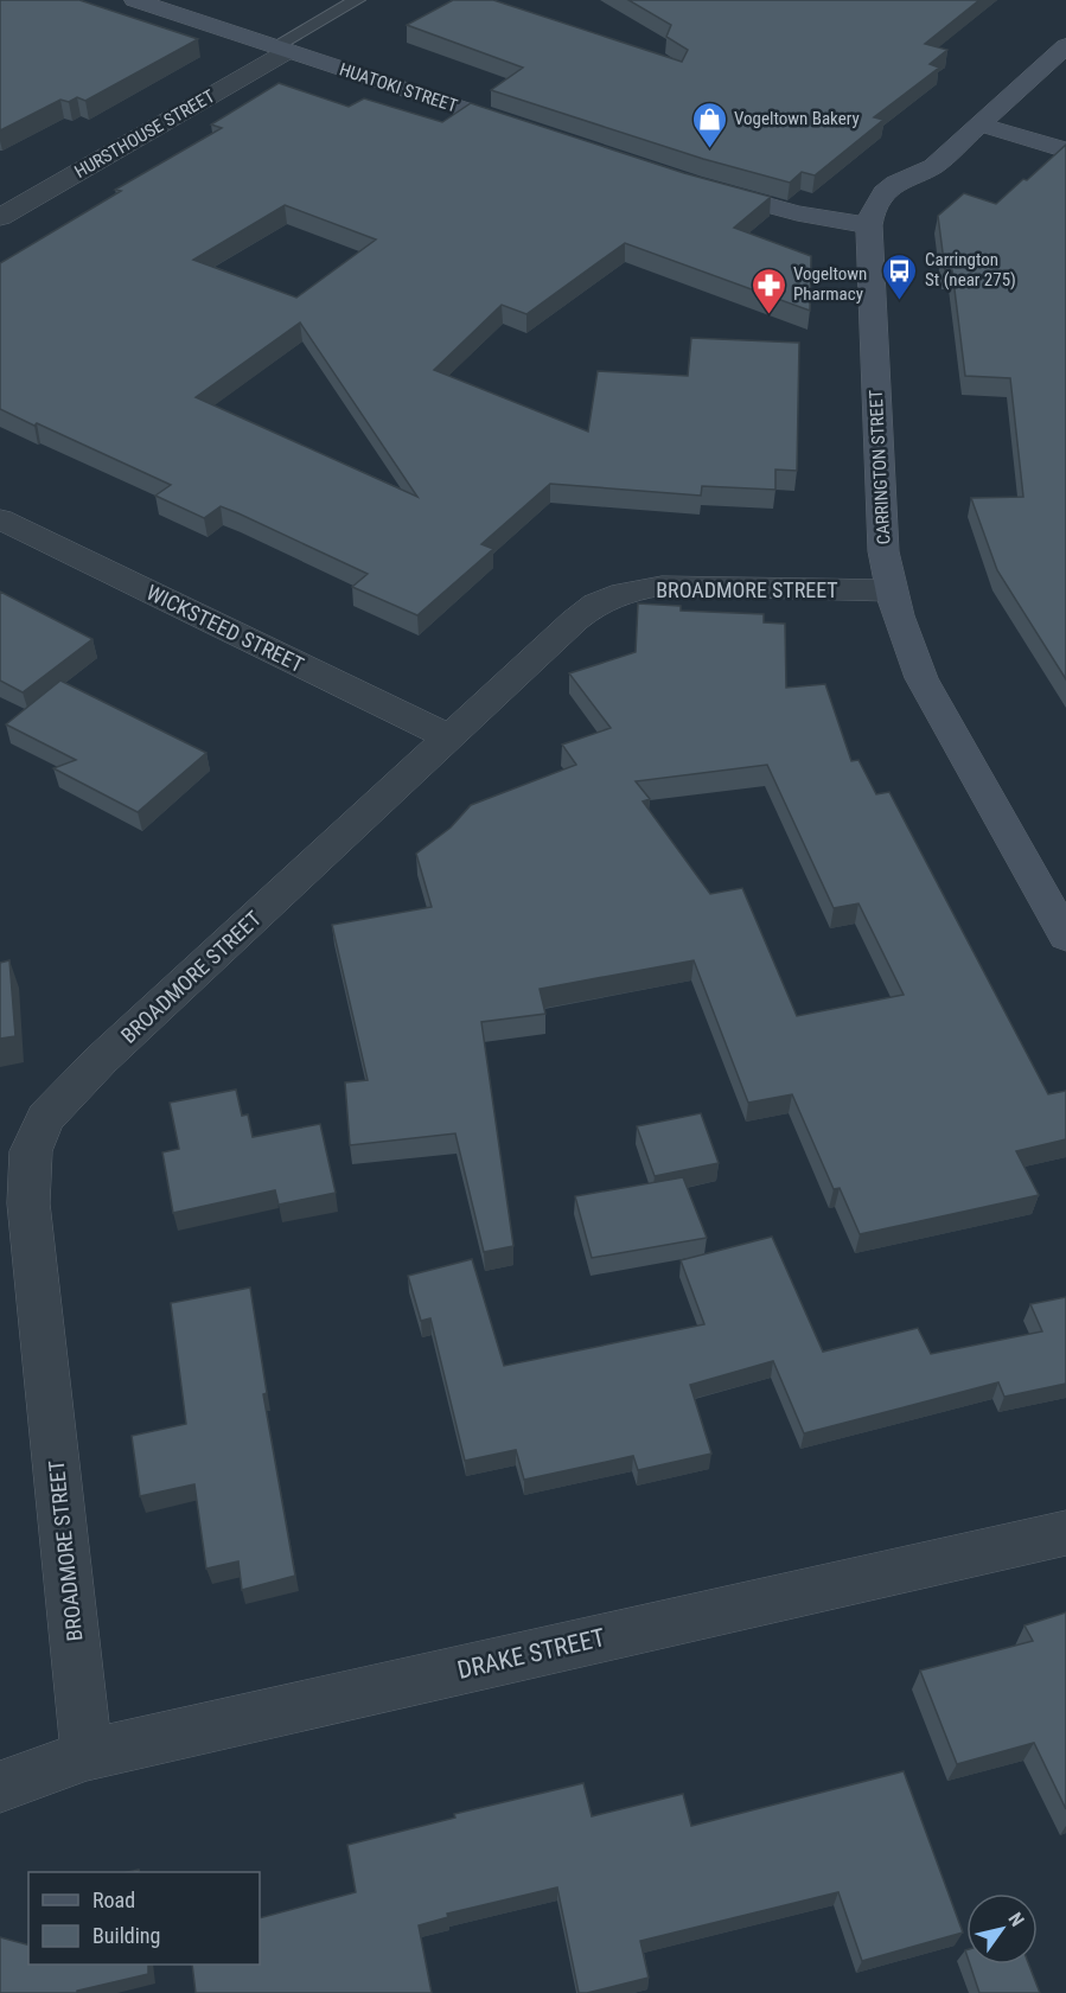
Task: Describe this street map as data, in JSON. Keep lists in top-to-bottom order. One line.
{"streets":{"main road":["HUATOKI STREET","CARRINGTON STREET"],"street":["HURSTHOUSE STREET","BROADMORE STREET","WICKSTEED STREET","DRAKE STREET"]},"crossings":[["HUATOKI STREET","HURSTHOUSE STREET"],["CARRINGTON STREET","BROADMORE STREET"],["BROADMORE STREET","WICKSTEED STREET"],["BROADMORE STREET","DRAKE STREET"]],"places":{"shop":["Vogeltown Bakery"],"bus stop":["Carrington St (near 275)"],"pharmacy":["Vogeltown Pharmacy"]},"legend":["Road","Building"],"north":"top right"}
